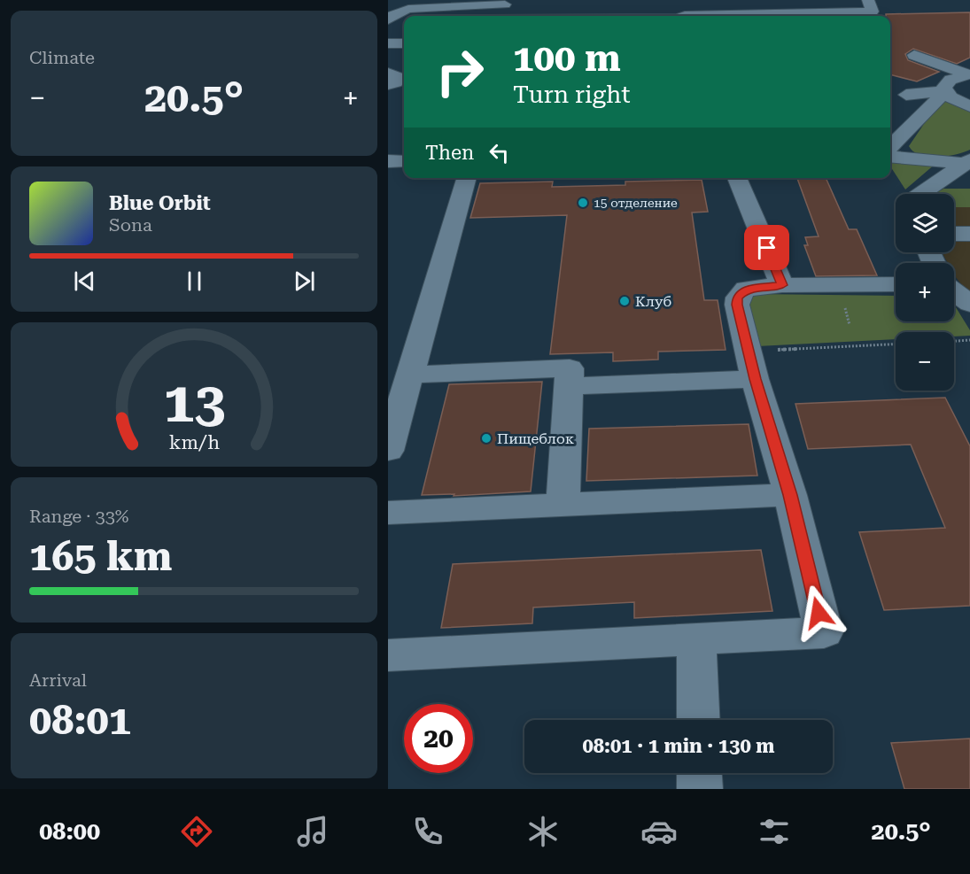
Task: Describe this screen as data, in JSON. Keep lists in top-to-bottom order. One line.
{"places":["15 отделение","Клуб","Пищеблок"],"page":{"tile":["Climate",["Range · 33%","165 km"],["Arrival","08:01"]],"turn":["100 m","Turn right"],"heat":["−","20.5°","+"],"then":"Then","song":["Blue Orbit","Sona"],"map_buttons":["+","−"],"limit":"20","trip":"08:01 · 1 min · 130 m","tabs":["08:00","20.5°"],"gauge":["13","km/h"]}}
